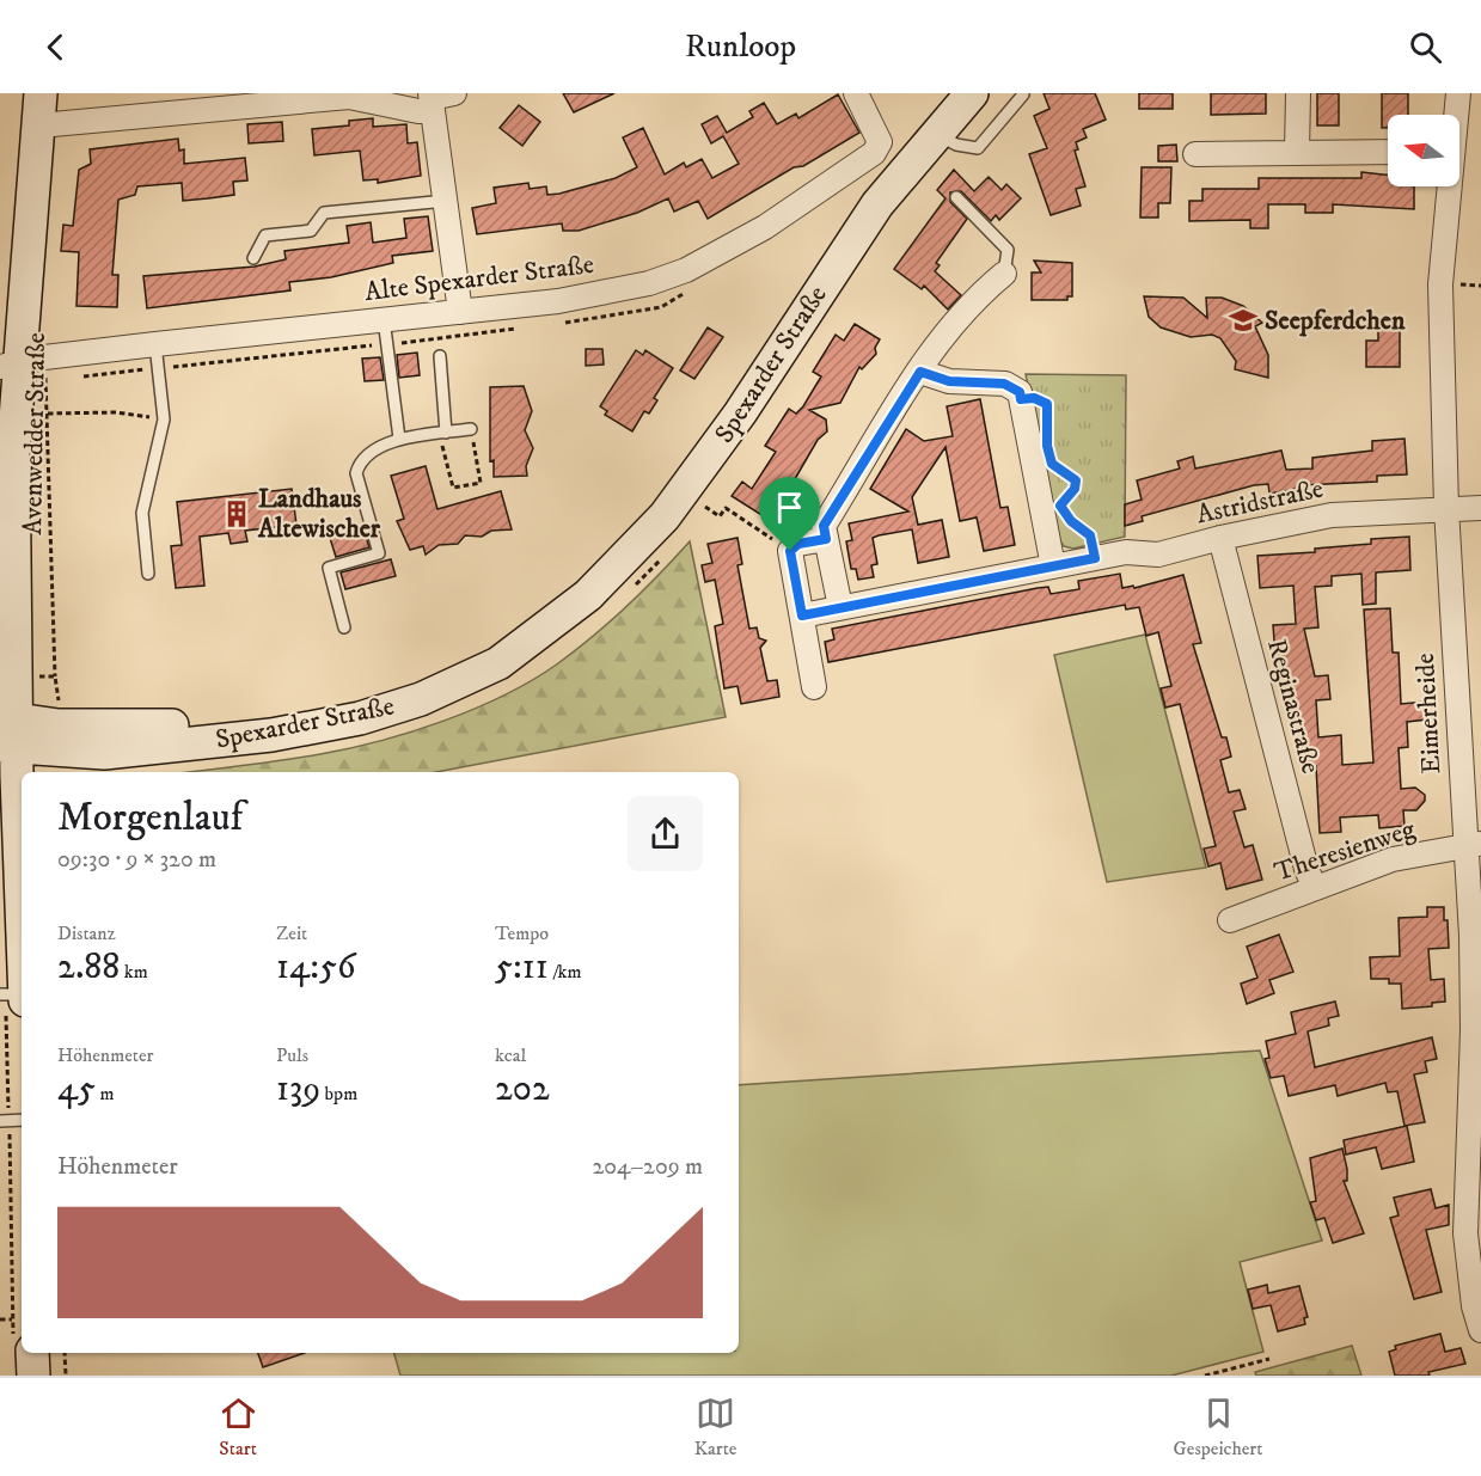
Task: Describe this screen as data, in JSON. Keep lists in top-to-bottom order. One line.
{"streets":{"main road":["Spexarder Straße","Avenwedder Straße"],"street":["Alte Spexarder Straße","Astridstraße","Reginastraße","Eimerheide","Theresienweg"]},"crossings":[["Alte Spexarder Straße","Avenwedder Straße"],["Spexarder Straße","Avenwedder Straße"],["Astridstraße","Reginastraße"],["Astridstraße","Eimerheide"],["Reginastraße","Theresienweg"],["Eimerheide","Theresienweg"]],"places":{"school or university":["Seepferdchen"],"building":["Landhaus Altewischer"]},"north":"left","page":{"header":"Runloop","heading":["Morgenlauf","09:30 · 9 × 320 m"],"stats":[["Distanz","2.88 km"],["Zeit","14:56"],["Tempo","5:11 /km"],["Höhenmeter","45 m"],["Puls","139 bpm"],["kcal","202"]],"chart":["Höhenmeter","204–209 m"],"tabs":["Start","Karte","Gespeichert"]}}
